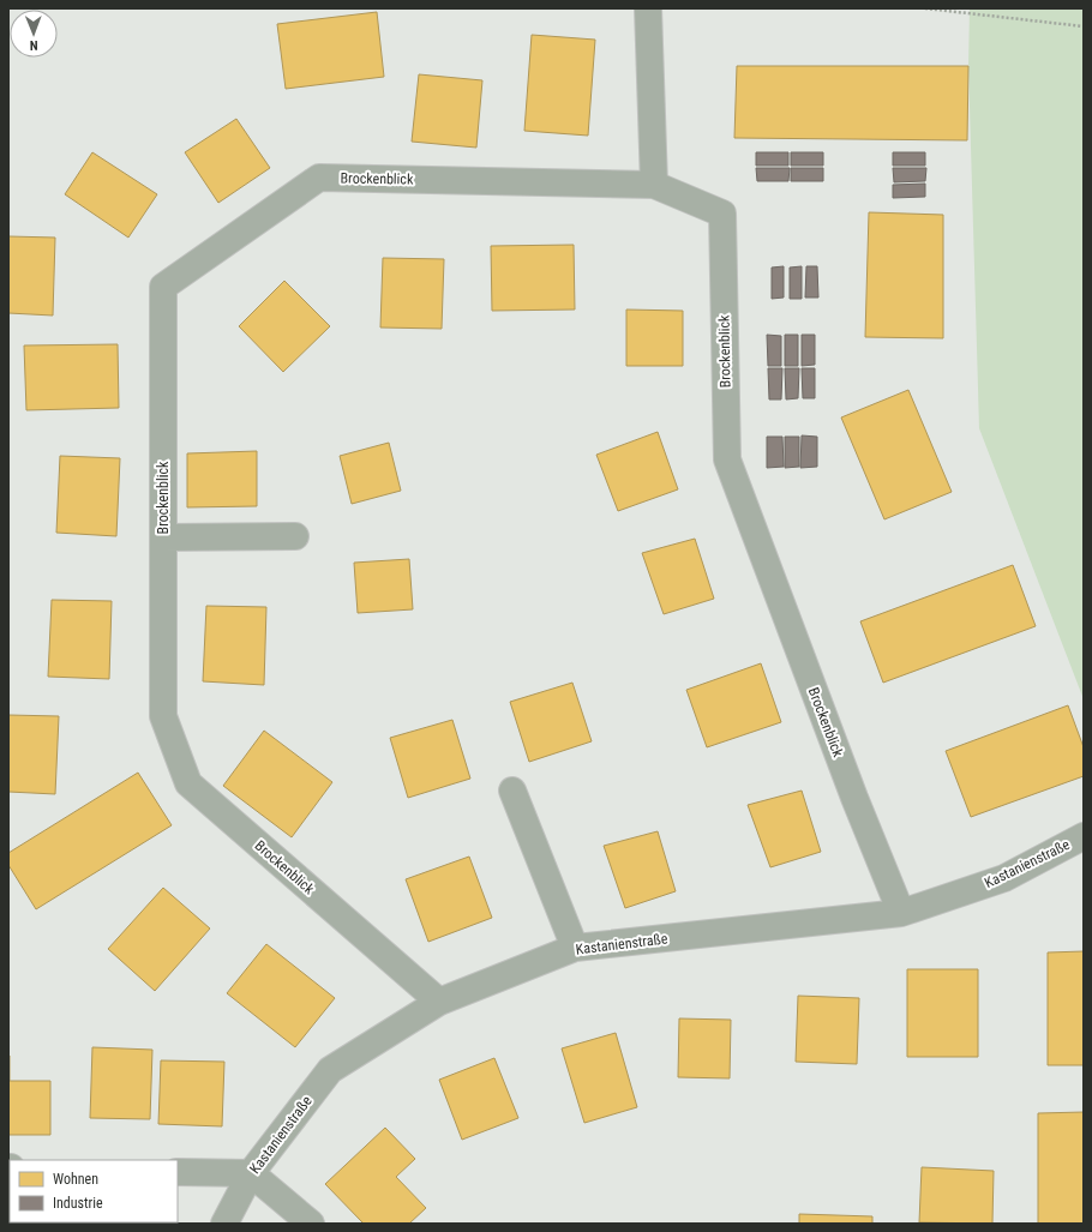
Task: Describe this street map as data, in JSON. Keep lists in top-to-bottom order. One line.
{"streets":{"street":["Brockenblick","Kastanienstraße"]},"crossings":[["Brockenblick","Kastanienstraße"]],"legend":["Wohnen","Industrie"],"north":"bottom"}
